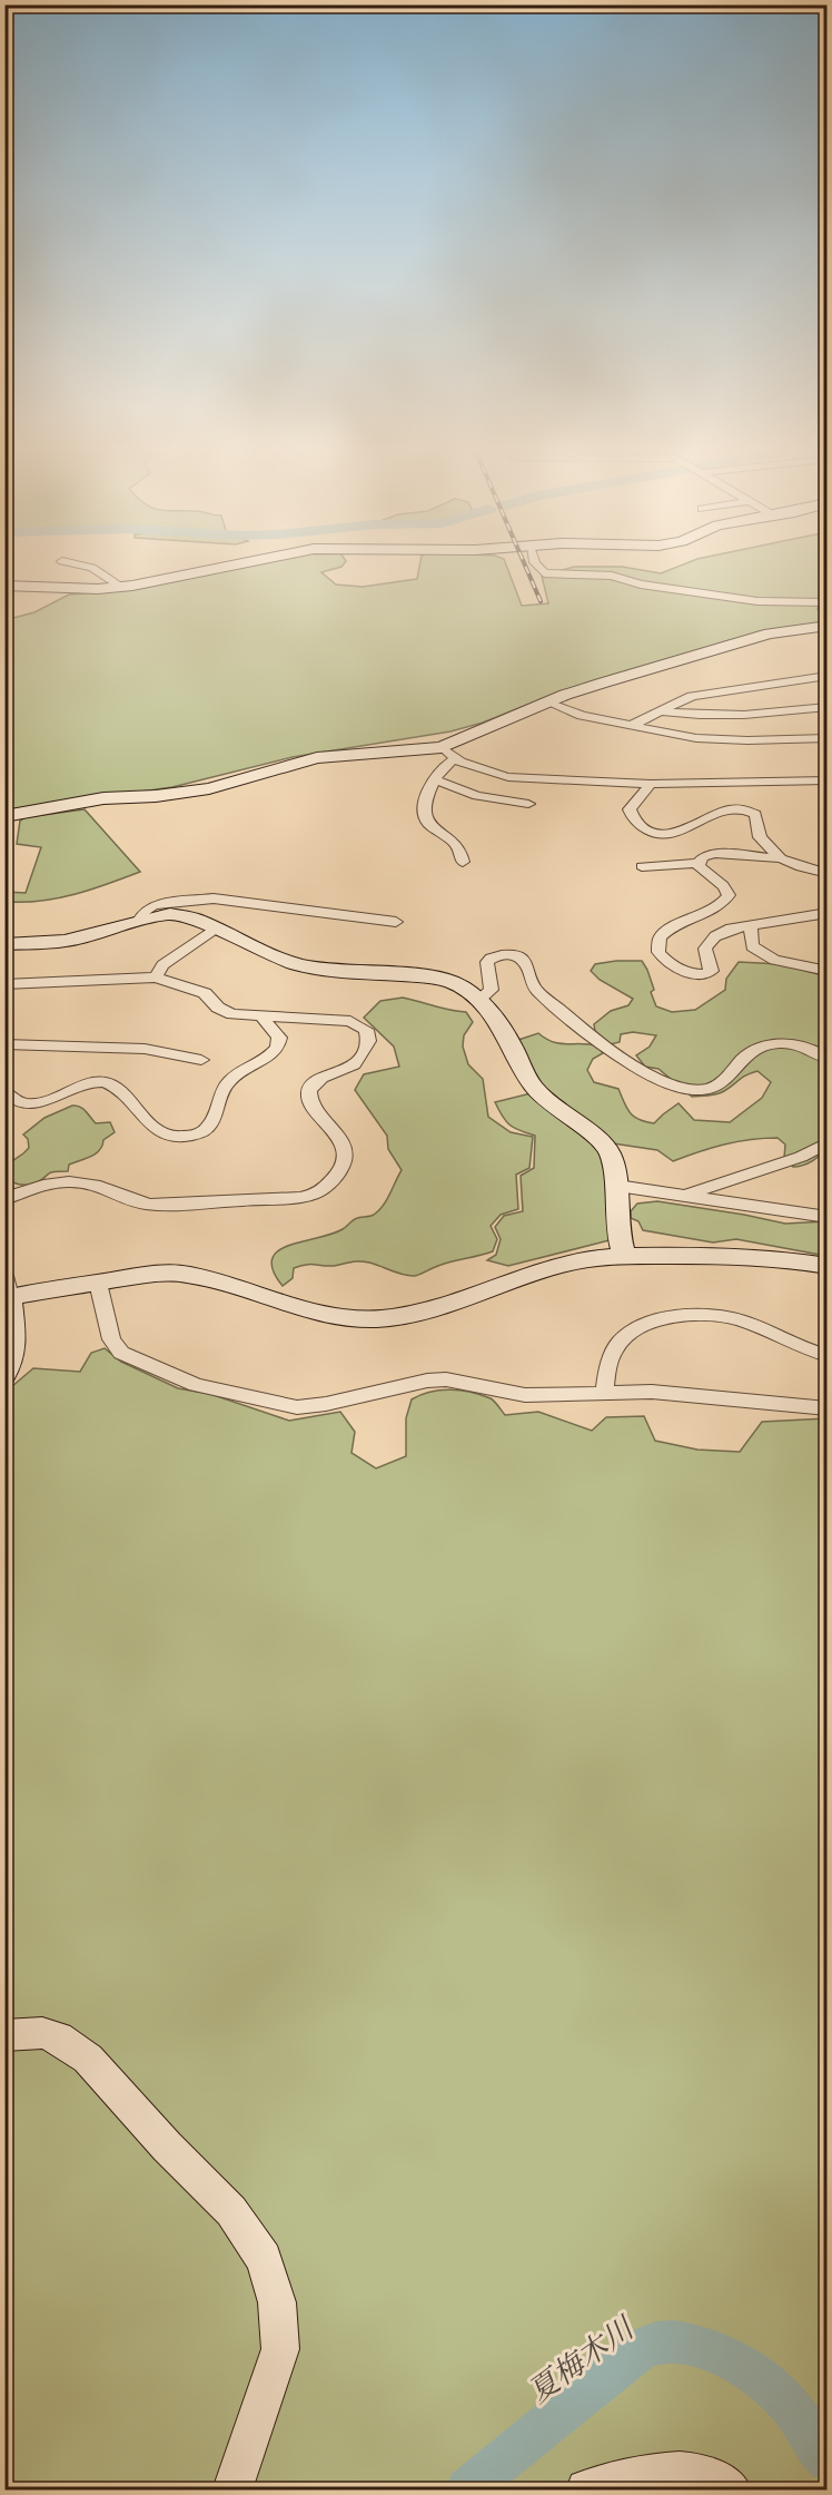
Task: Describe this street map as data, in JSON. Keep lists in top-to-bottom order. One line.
{"water":["夏梅木川"]}
